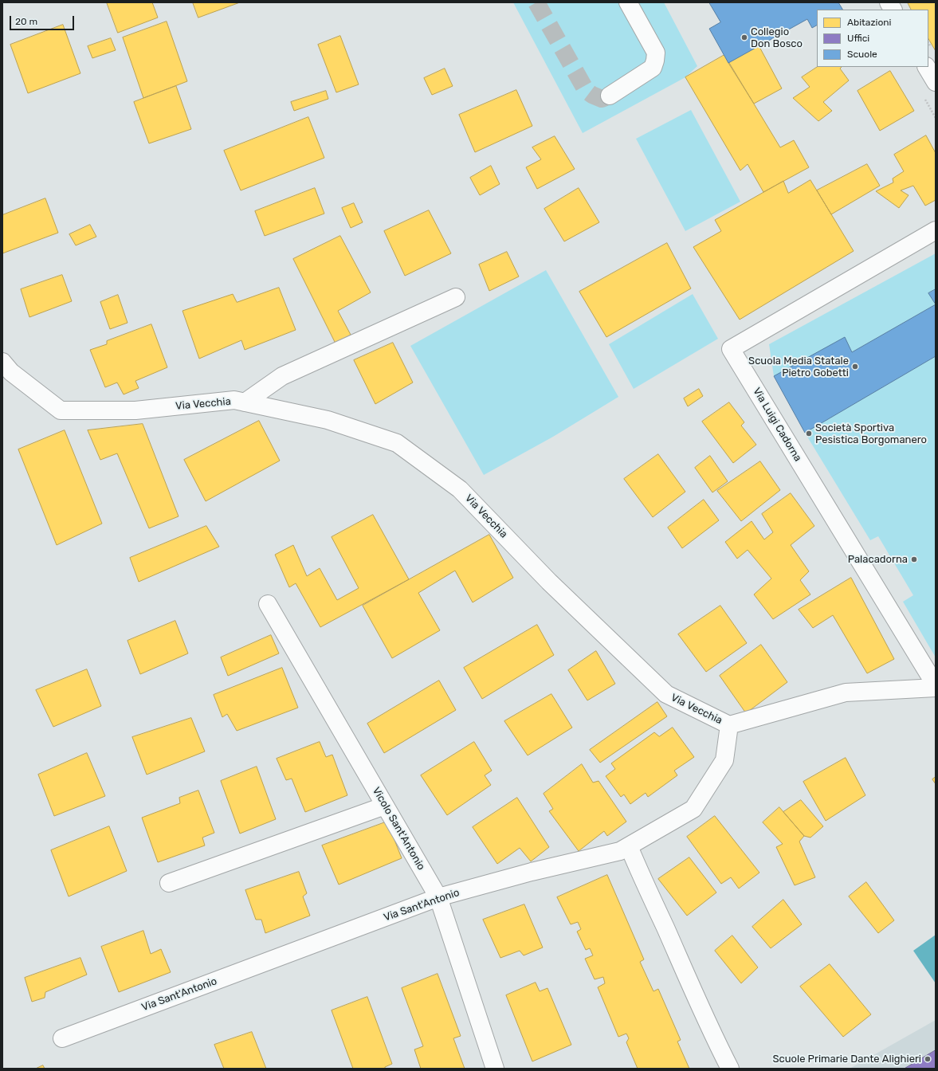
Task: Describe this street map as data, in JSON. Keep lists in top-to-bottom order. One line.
{"streets":{"street":["Via Vecchia","Via Luigi Cadorna","Vicolo Sant'Antonio","Via Sant'Antonio"]},"crossings":[["Via Vecchia","Via Luigi Cadorna"],["Via Vecchia","Via Sant'Antonio"],["Vicolo Sant'Antonio","Via Sant'Antonio"]],"places":["Collegio Don Bosco","Scuola Media Statale Pietro Gobetti","Società Sportiva Pesistica Borgomanero","Palacadorna","Scuole Primarie Dante Alighieri"],"legend":["Abitazioni","Uffici","Scuole"],"scale_bar":"20 m"}
